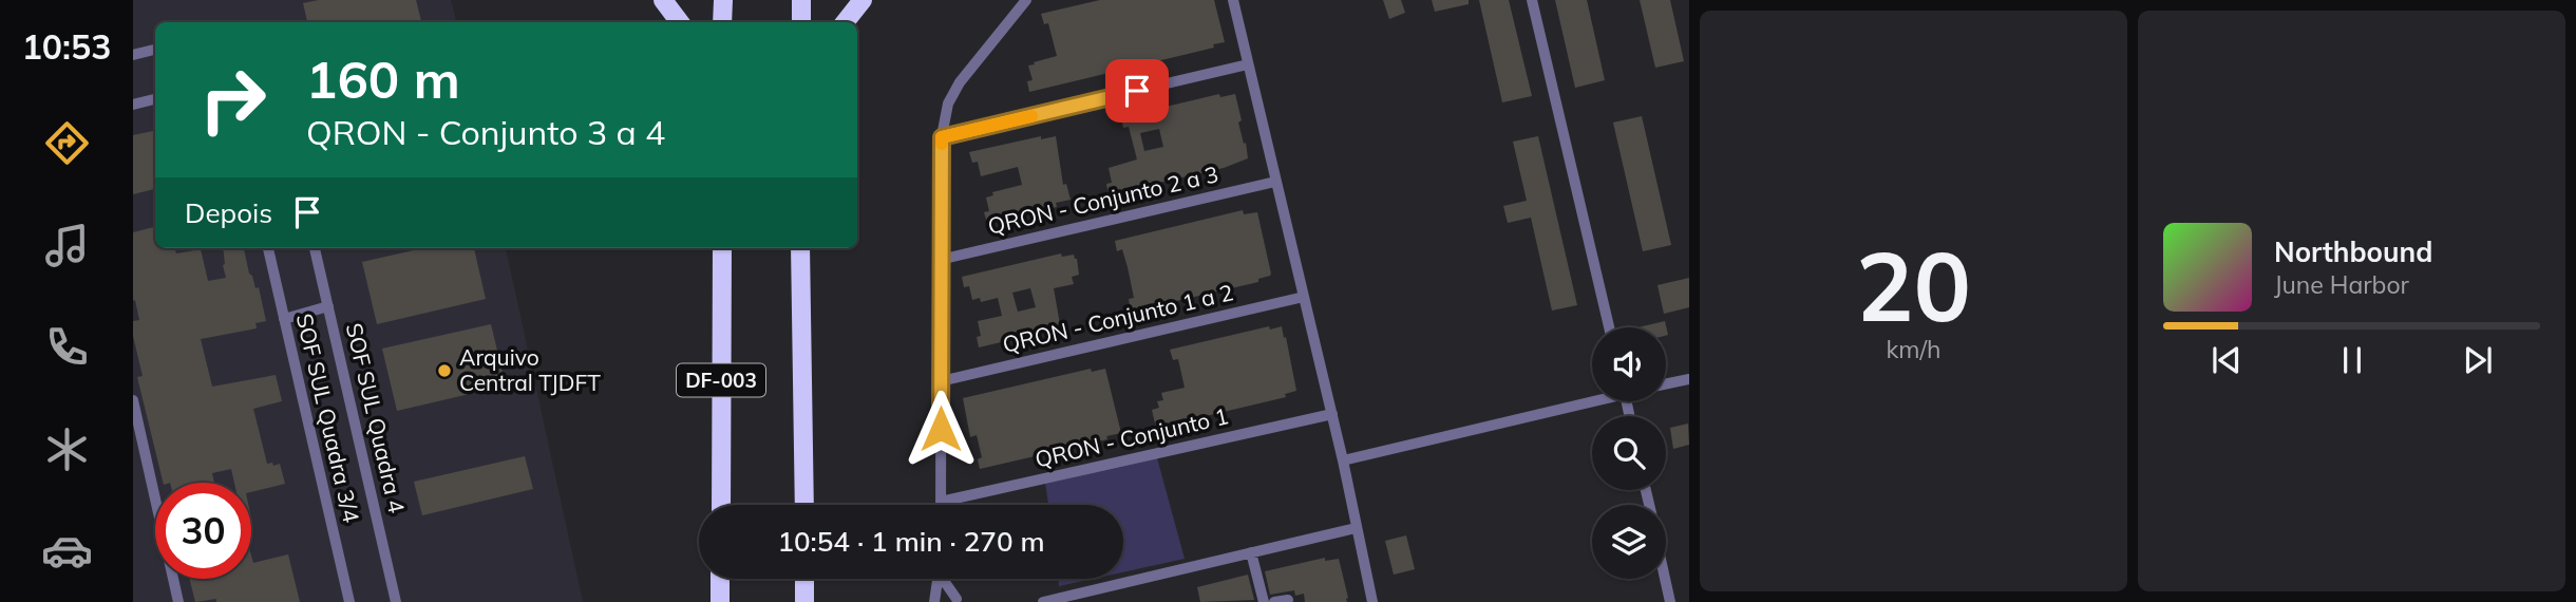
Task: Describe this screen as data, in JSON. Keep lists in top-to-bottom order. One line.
{"streets":{"highway":["DF-003"],"street":["QRON - Conjunto 2 a 3","QRON - Conjunto 1 a 2","SOF SUL Quadra 3/4","SOF SUL Quadra 4","QRON - Conjunto 1"]},"places":["Arquivo Central TJDFT"],"page":{"tabs":"10:53","tile":["20","km/h"],"turn":["160 m","QRON - Conjunto 3 a 4"],"then":"Depois","song":["Northbound","June Harbor"],"limit":"30","trip":"10:54 · 1 min · 270 m"}}
